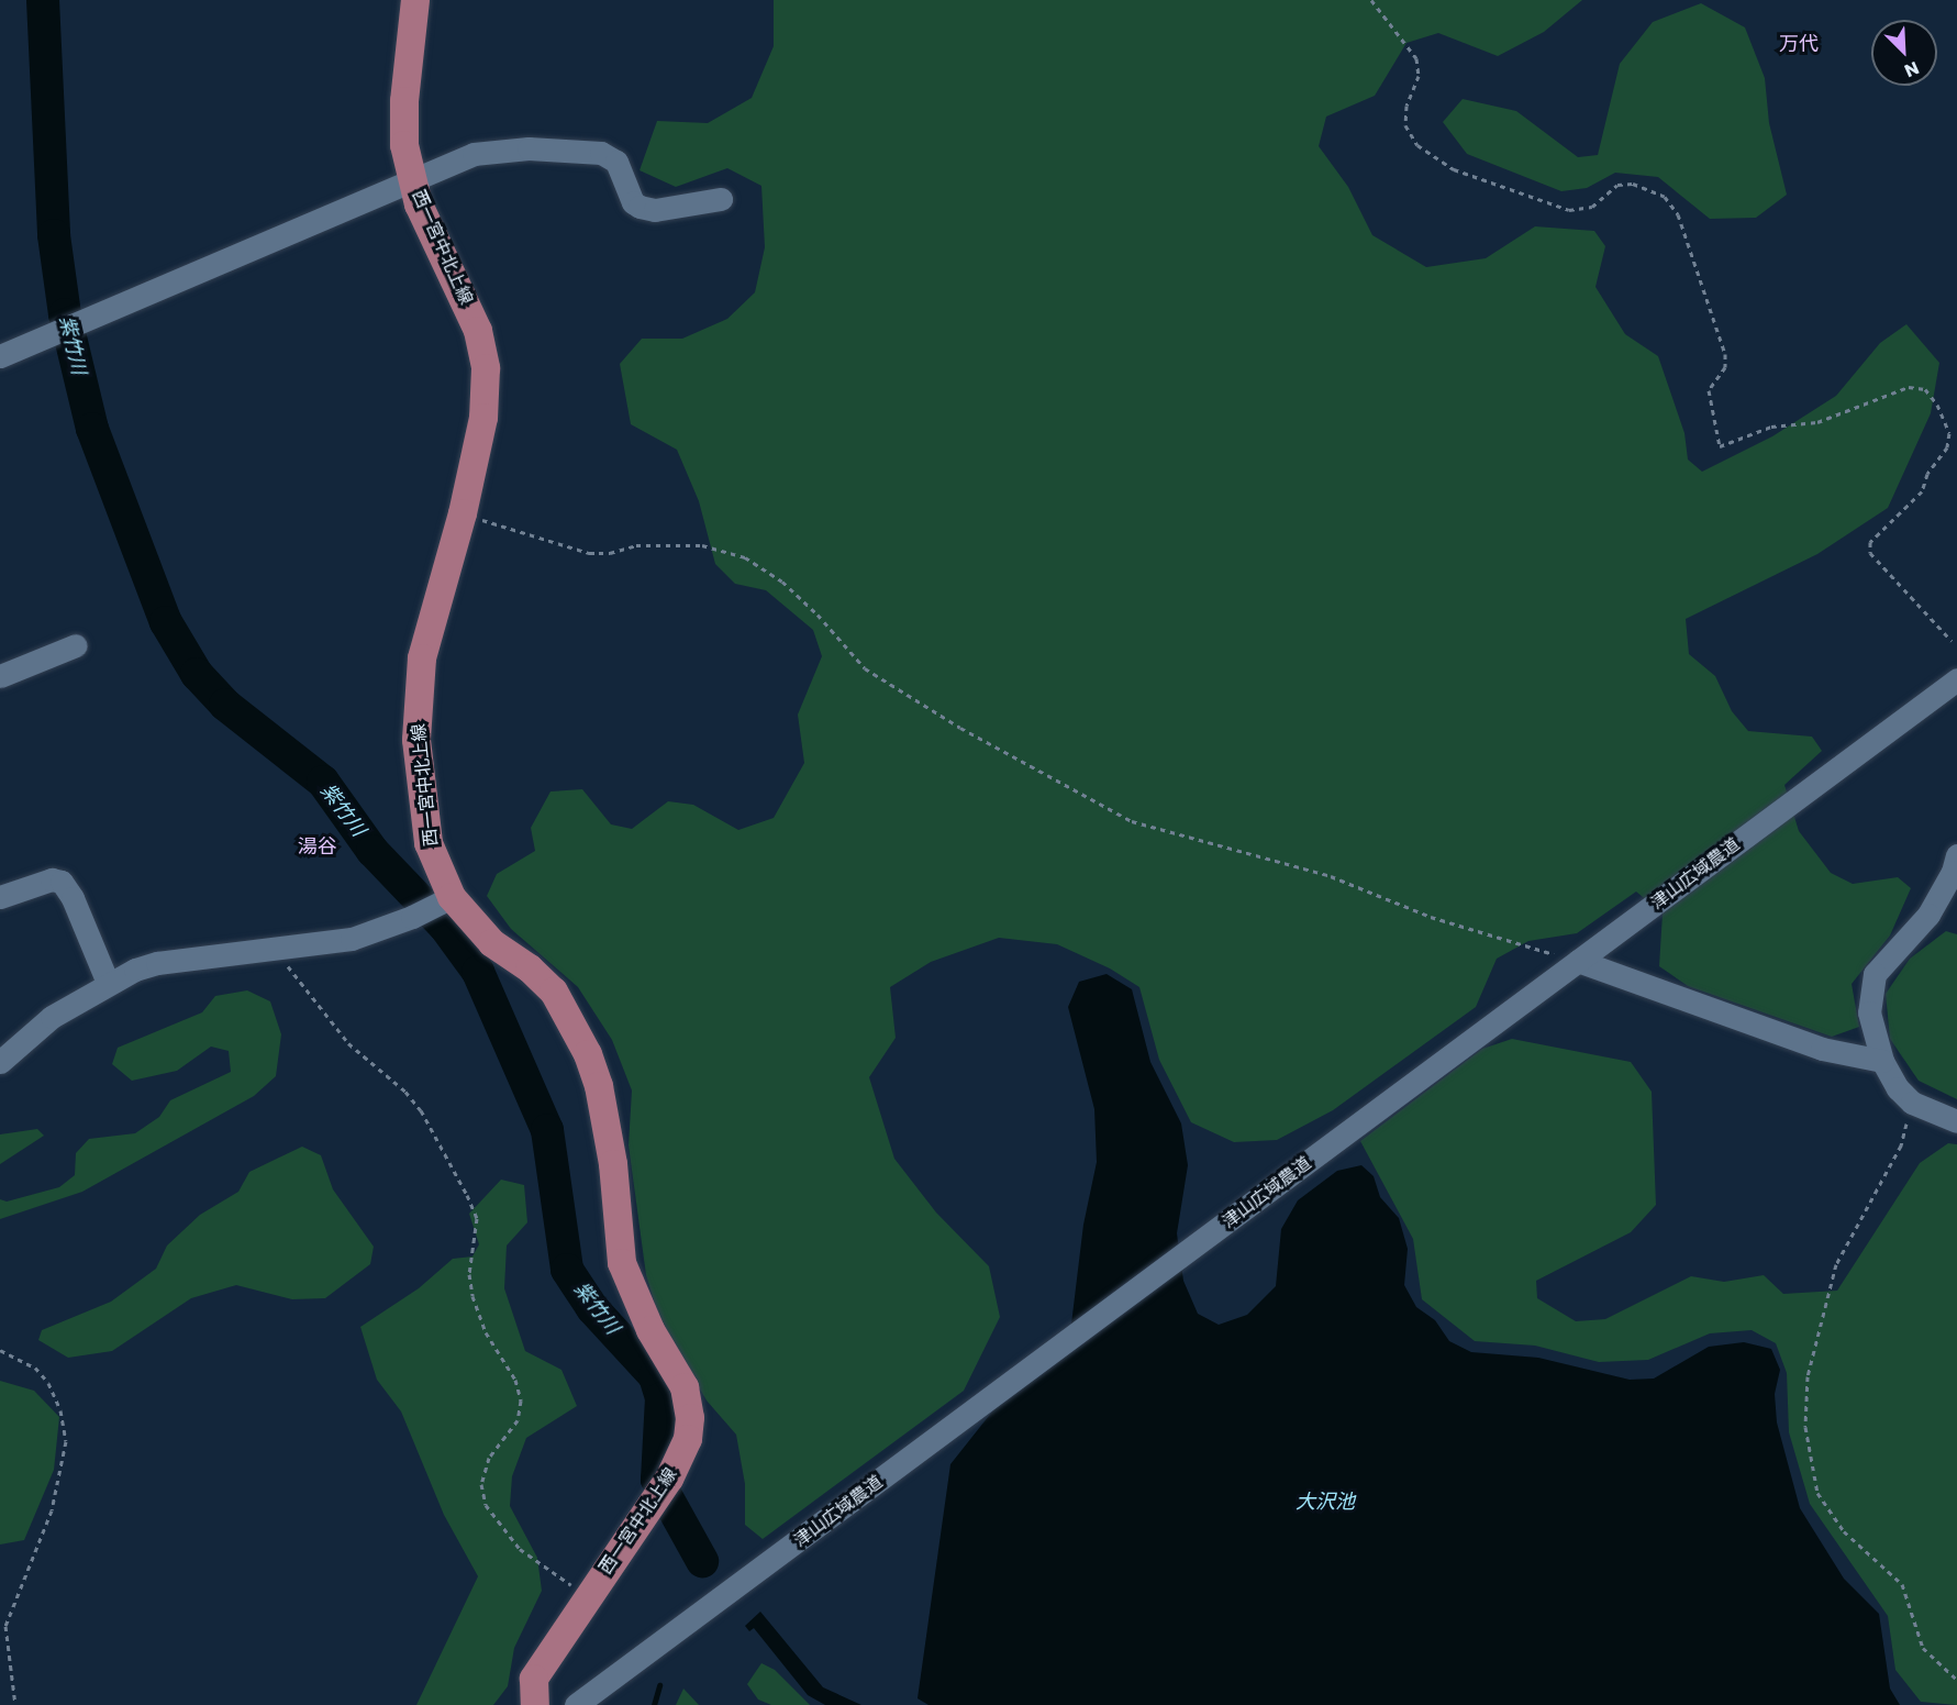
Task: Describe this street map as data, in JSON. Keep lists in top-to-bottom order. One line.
{"streets":{"main road":["西一宮中北上線"],"street":["津山広域農道"]},"districts":["万代","湯谷"],"water":["紫竹川","大沢池"],"north":"bottom right"}
